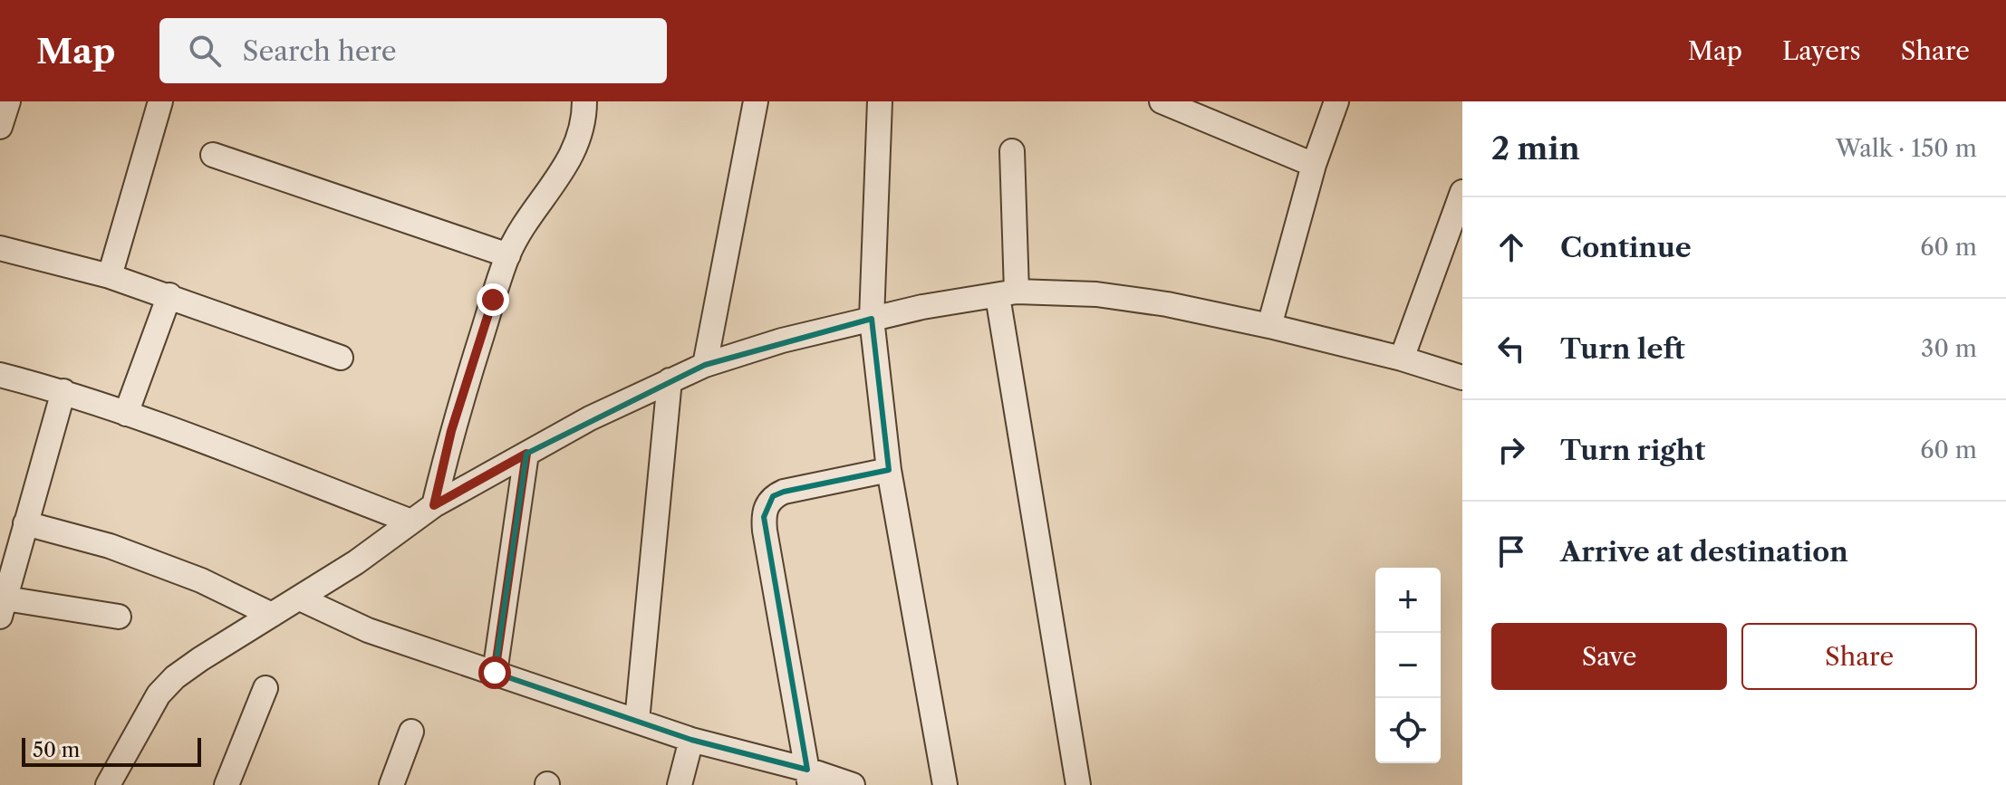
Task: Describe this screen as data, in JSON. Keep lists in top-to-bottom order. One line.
{"scale_bar":"50 m","page":{"header":"Map","search":"Search here","nav":["Map","Layers","Share"],"heading":["2 min","Walk · 150 m"],"list":[["Continue","60 m"],["Turn left","30 m"],["Turn right","60 m"],"Arrive at destination"],"map_buttons":["+","−"],"buttons":["Save","Share"],"scale":"50 m"}}
